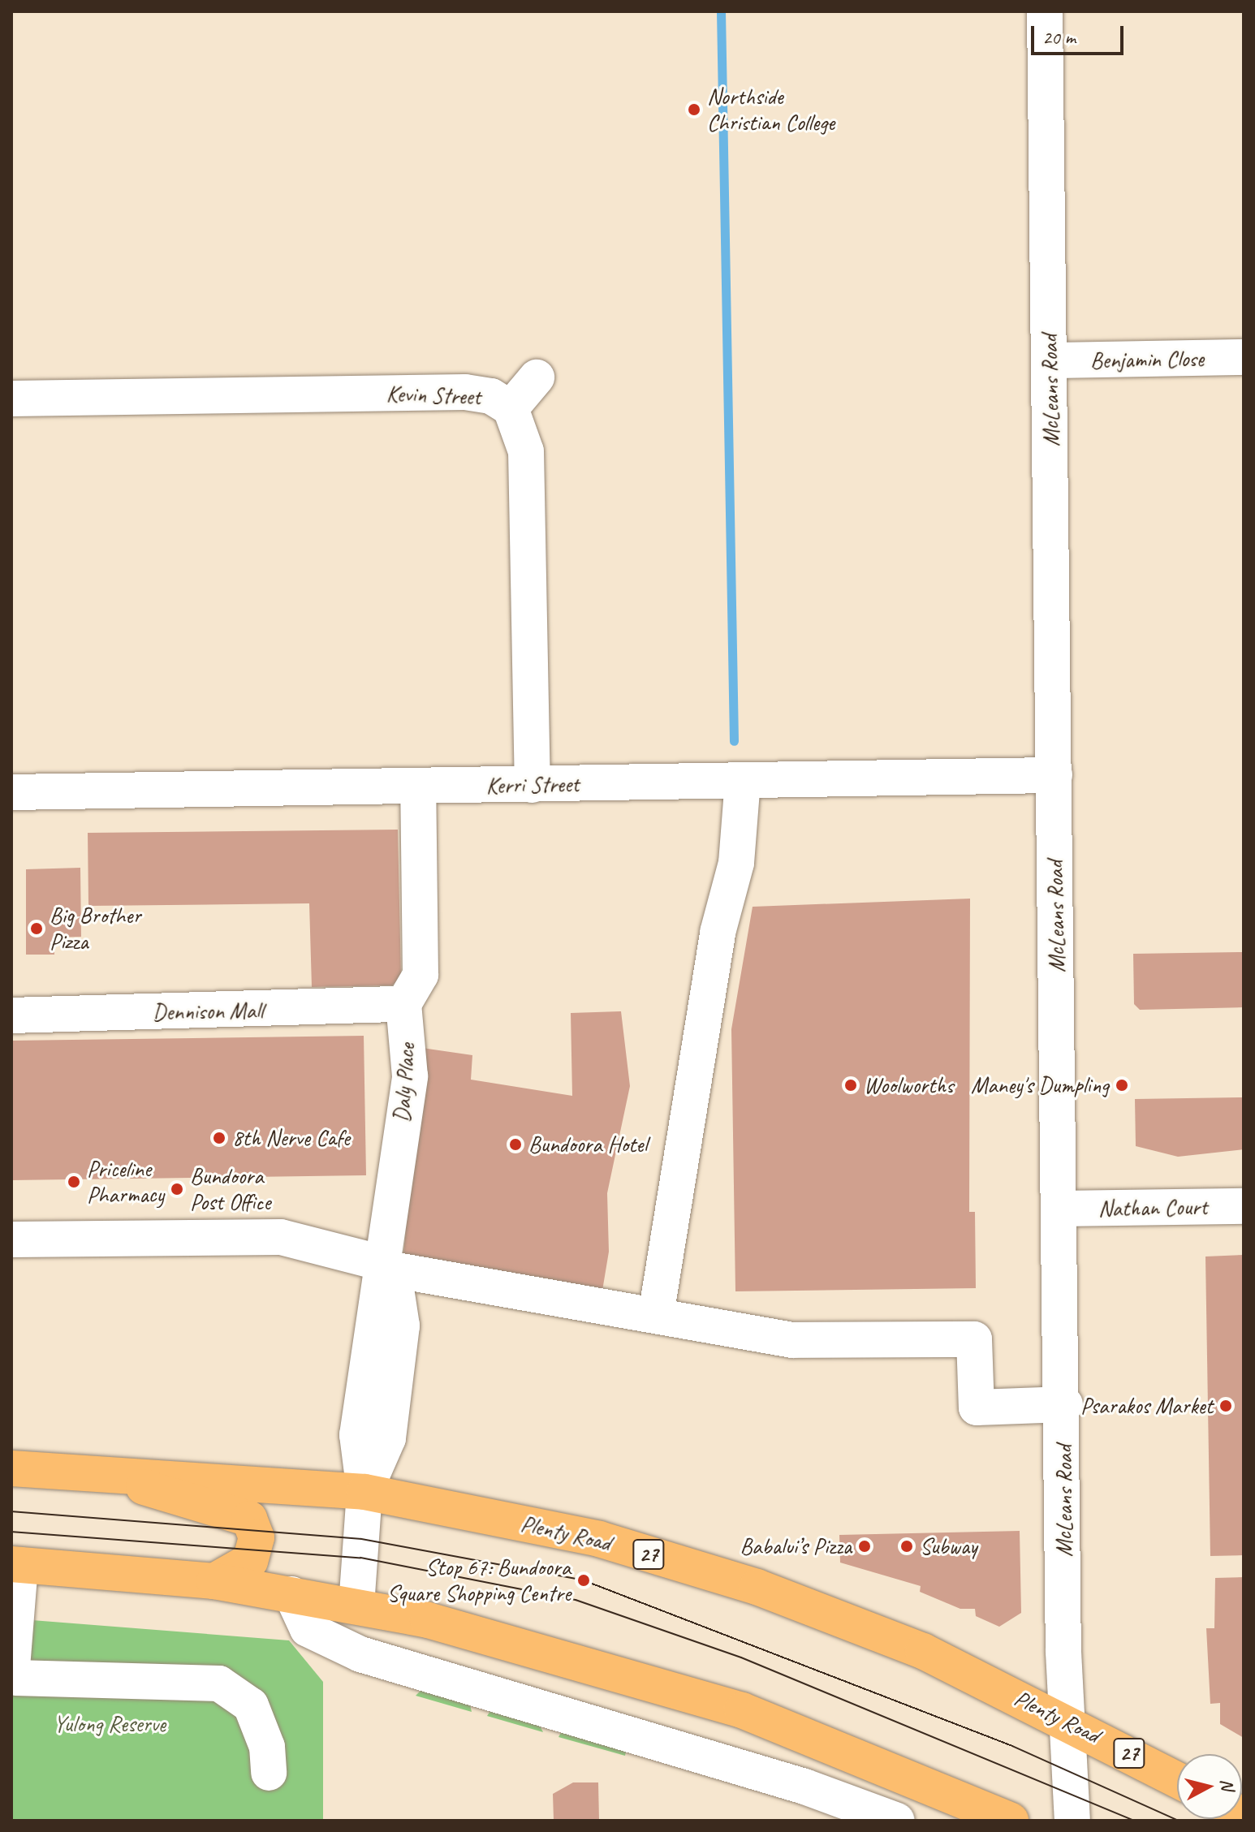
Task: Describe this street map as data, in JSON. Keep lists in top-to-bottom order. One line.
{"streets":{"highway":["Plenty Road","27"],"street":["Benjamin Close","McLeans Road","Kevin Street","Kerri Street","Dennison Mall","Daly Place","Nathan Court"]},"crossings":[["Benjamin Close","McLeans Road"],["McLeans Road","Kerri Street"],["McLeans Road","Nathan Court"],["McLeans Road","Plenty Road"],["Kevin Street","Kerri Street"],["Dennison Mall","Daly Place"],["Daly Place","Plenty Road"]],"parks":["Yulong Reserve"],"places":["Northside Christian College","Big Brother Pizza","Woolworths","Maney's Dumpling","8th Nerve Cafe","Bundoora Hotel","Priceline Pharmacy","Bundoora Post Office","Psarakos Market","Babalui’s Pizza","Subway","Stop 67: Bundoora Square Shopping Centre"],"scale_bar":"20 m","north":"right"}
